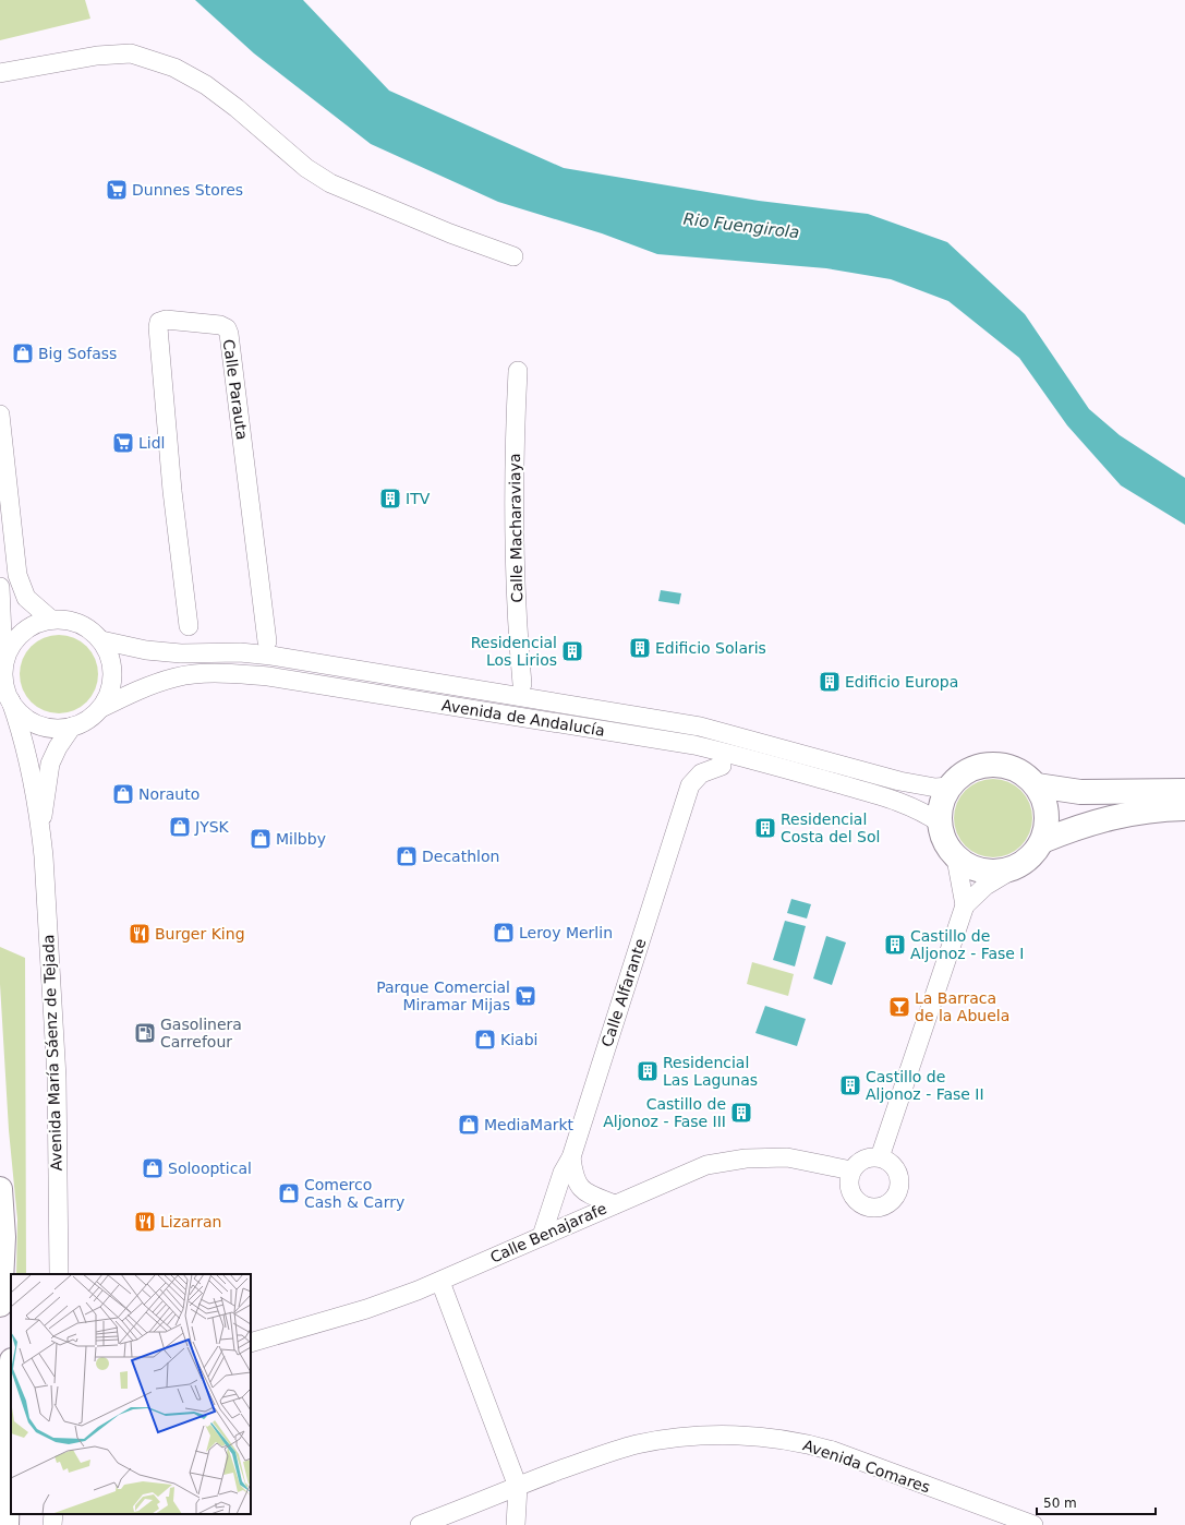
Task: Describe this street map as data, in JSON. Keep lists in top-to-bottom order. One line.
{"streets":{"street":["Calle Parauta","Calle Macharaviaya","Avenida de Andalucía","Calle Alfarante","Avenida María Sáenz de Tejada","Calle Benajarafe","Avenida Comares"]},"crossings":[["Avenida de Andalucía","Avenida María Sáenz de Tejada"],["Calle Alfarante","Calle Benajarafe"]],"water":["Rio Fuengirola"],"places":{"supermarket":["Dunnes Stores","Lidl","Parque Comercial Miramar Mijas"],"shop":["Big Sofass","Norauto","JYSK","Milbby","Decathlon","Leroy Merlin","Kiabi","MediaMarkt","Solooptical","Comerco Cash & Carry"],"building":["ITV","Edificio Solaris","Residencial Los Lirios","Edificio Europa","Residencial Costa del Sol","Castillo de Aljonoz - Fase I","Residencial Las Lagunas","Castillo de Aljonoz - Fase II","Castillo de Aljonoz - Fase III"],"restaurant":["Burger King","Lizarran"],"bar":["La Barraca de la Abuela"],"fuel station":["Gasolinera Carrefour"]},"scale_bar":"50 m"}
